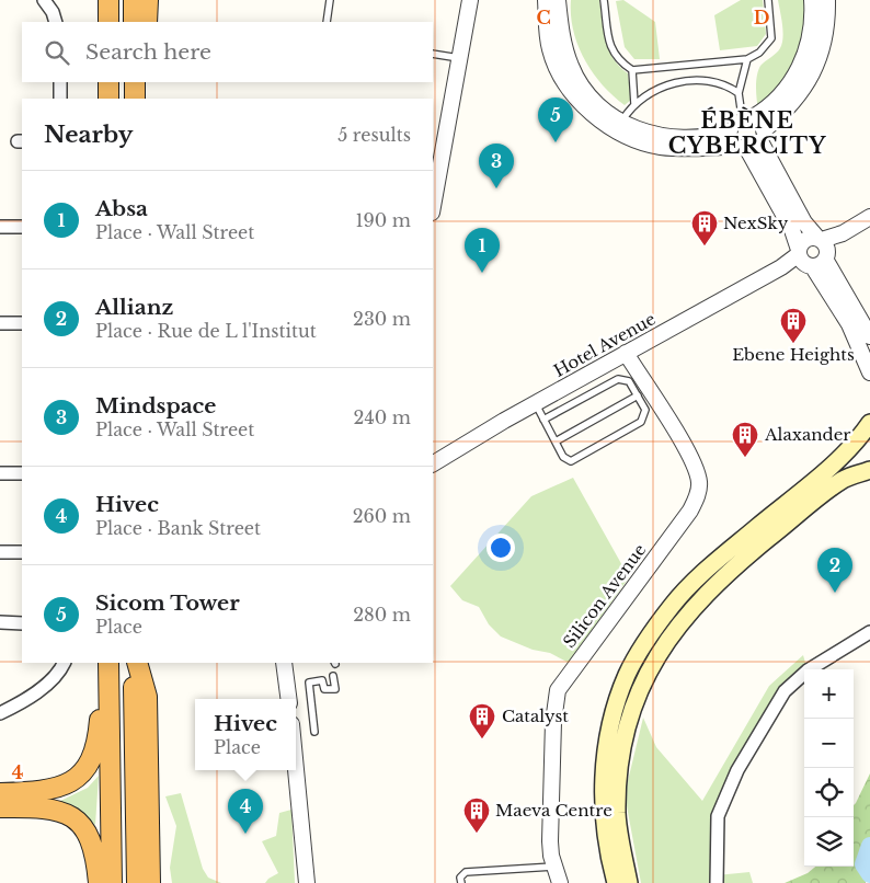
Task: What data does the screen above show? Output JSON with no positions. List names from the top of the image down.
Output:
{
  "streets": {
    "street": ["Hotel Avenue", "Silicon Avenue"]
  },
  "crossings": [
    ["Hotel Avenue", "Silicon Avenue"]
  ],
  "districts": ["ÉBÈNE CYBERCITY"],
  "places": {
    "building": [
      "NexSky",
      "Ebene Heights",
      "Alaxander",
      "Catalyst",
      "Maeva Centre"
    ]
  },
  "page": {
    "search": "Search here",
    "pins": [
      "5",
      "3",
      "1",
      "2",
      "4"
    ],
    "heading": ["Nearby", "5 results"],
    "list": [
      {
        "mark": "1",
        "name": "Absa",
        "note": "Place · Wall Street",
        "value": "190 m"
      },
      {
        "mark": "2",
        "name": "Allianz",
        "note": "Place · Rue de L l'Institut",
        "value": "230 m"
      },
      {
        "mark": "3",
        "name": "Mindspace",
        "note": "Place · Wall Street",
        "value": "240 m"
      },
      {
        "mark": "4",
        "name": "Hivec",
        "note": "Place · Bank Street",
        "value": "260 m"
      },
      {
        "mark": "5",
        "name": "Sicom Tower",
        "note": "Place",
        "value": "280 m"
      }
    ],
    "map_buttons": ["+", "−"],
    "popup": ["Hivec", "Place"]
  },
  "grid": {
    "columns": ["C", "D"],
    "rows": ["4"]
  }
}
